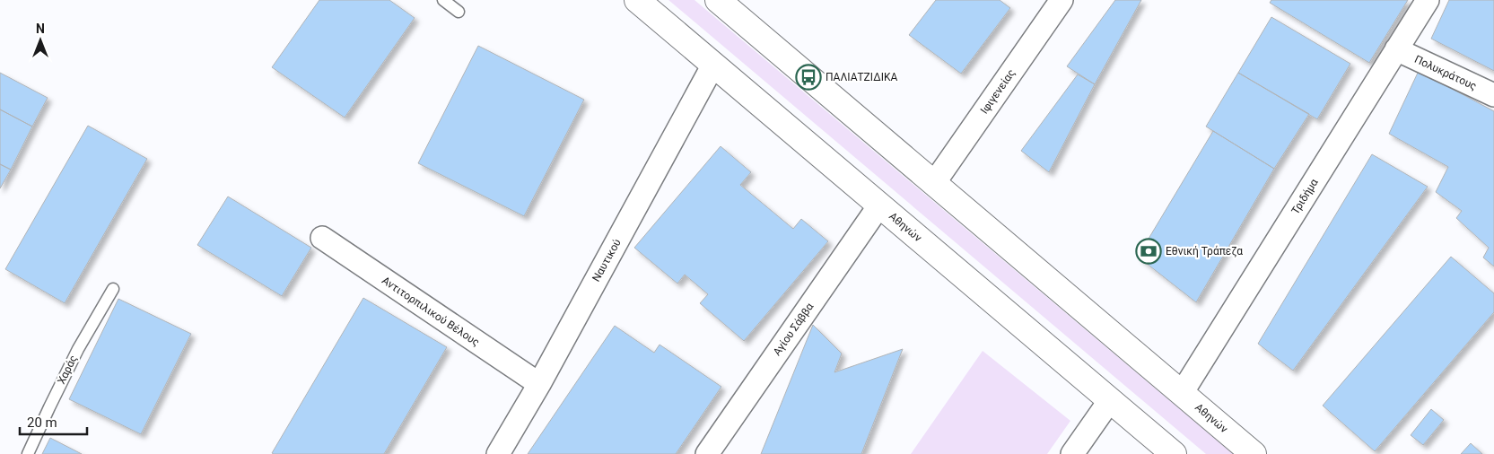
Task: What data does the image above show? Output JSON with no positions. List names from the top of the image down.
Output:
{
  "streets": {
    "highway": ["Αθηνών"],
    "street": [
      "Πολυκράτους",
      "Ιφιγενείας",
      "Τριδήμα",
      "Ναυτικού",
      "Αντιτορπιλικού Βέλους",
      "Αγίου Σάββα"
    ],
    "lane": ["Χαράς"]
  },
  "crossings": [
    ["Πολυκράτους", "Τριδήμα"],
    ["Ιφιγενείας", "Αθηνών"],
    ["Τριδήμα", "Αθηνών"],
    ["Αθηνών", "Ναυτικού"],
    ["Αθηνών", "Αγίου Σάββα"],
    ["Ναυτικού", "Αντιτορπιλικού Βέλους"]
  ],
  "places": {
    "bus stop": ["ΠΑΛΙΑΤΖΙΔΙΚΑ"],
    "bank": ["Εθνική Τράπεζα"]
  },
  "scale_bar": "20 m",
  "north": "top"
}
